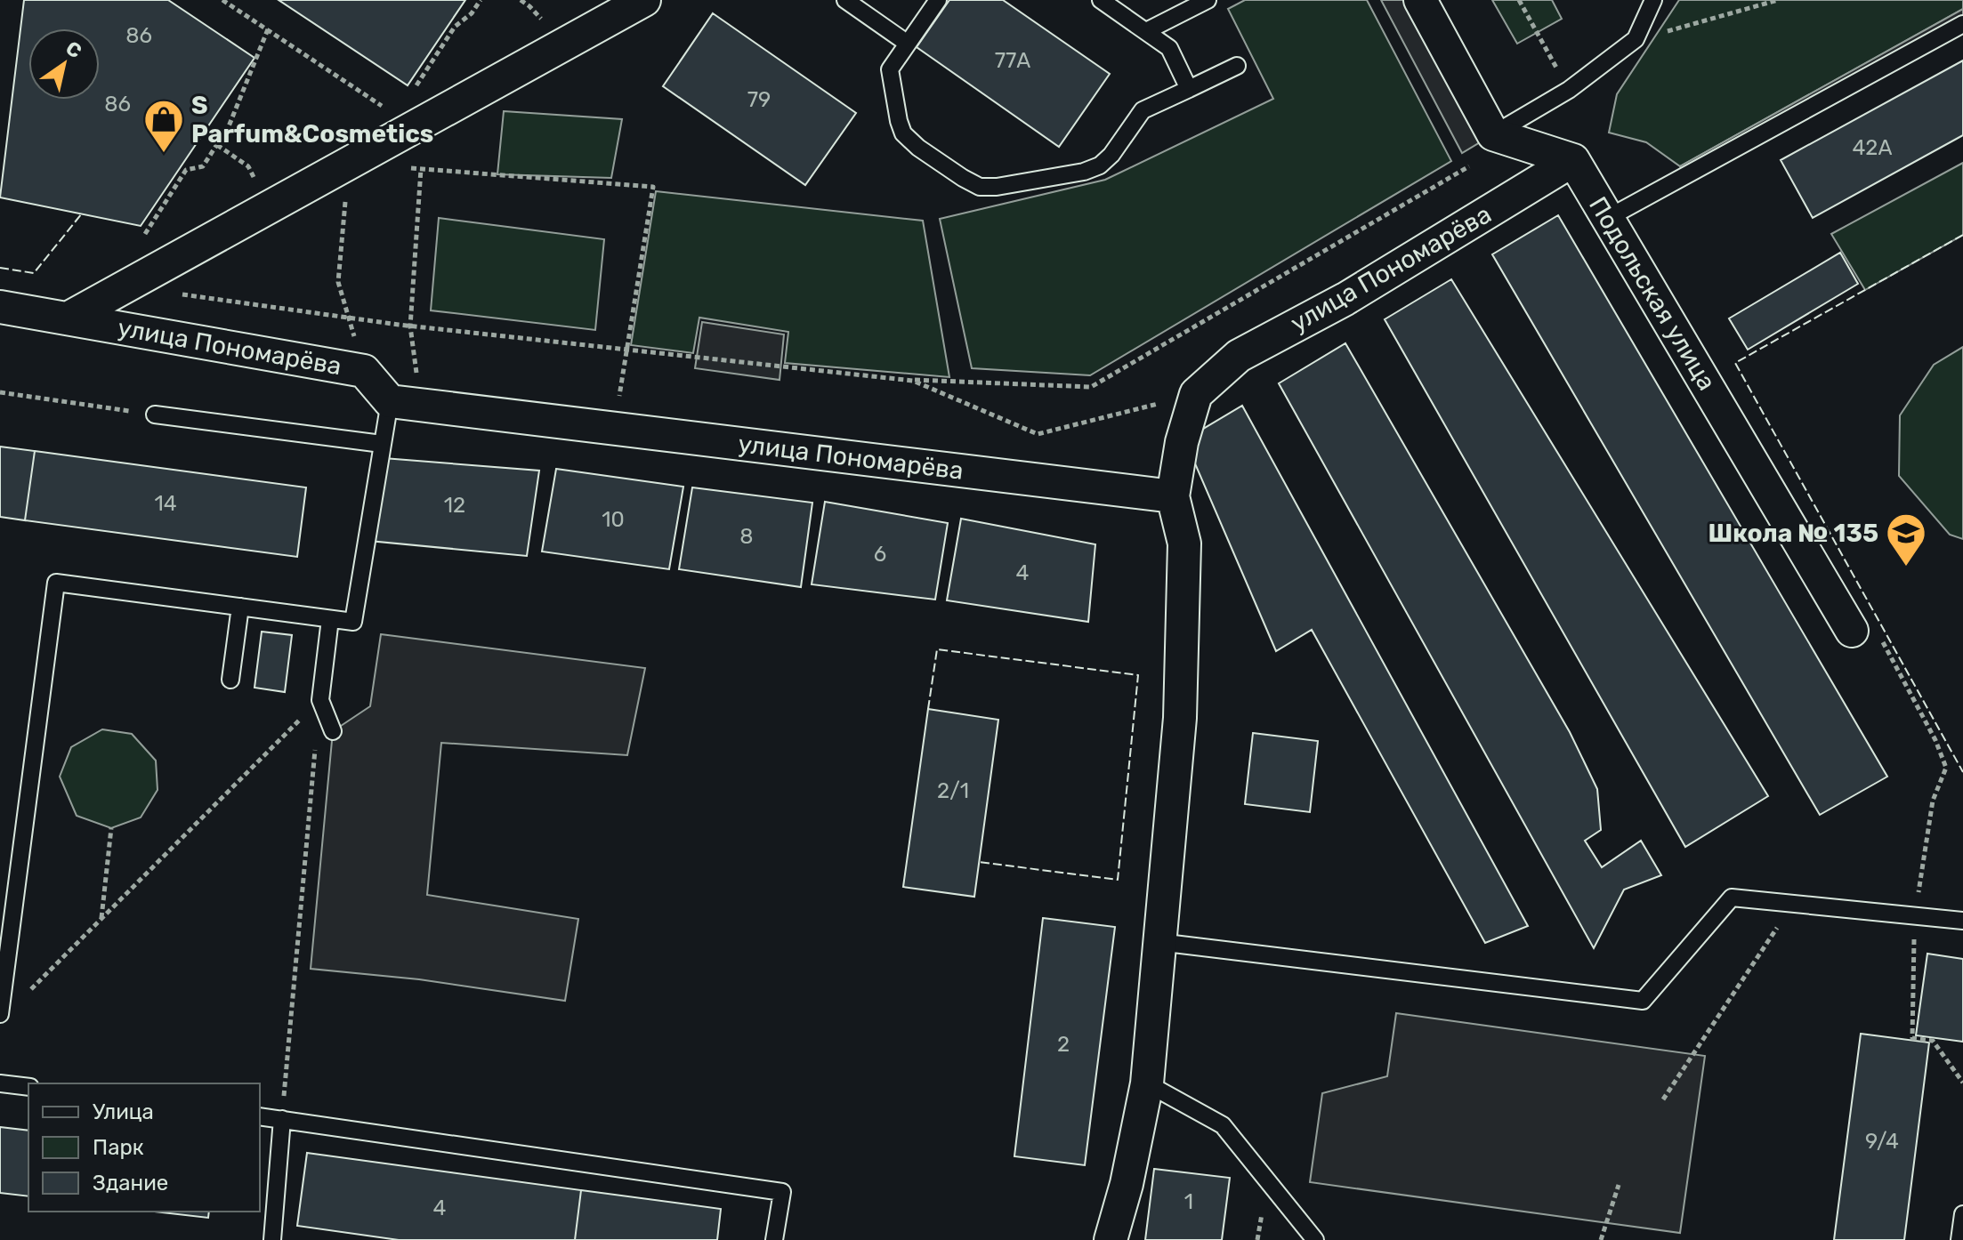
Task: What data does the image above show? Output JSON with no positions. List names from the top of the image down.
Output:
{
  "streets": {
    "street": ["улица Пономарёва", "Подольская улица"]
  },
  "crossings": [
    ["улица Пономарёва", "Подольская улица"]
  ],
  "places": {
    "shop": ["S Parfum&Cosmetics"],
    "school or university": ["Школа № 135"]
  },
  "house_numbers": [
    "86",
    "77А",
    "79",
    "86",
    "42А",
    "14",
    "12",
    "10",
    "8",
    "6",
    "4",
    "2/1",
    "2",
    "9/4",
    "1",
    "4"
  ],
  "legend": ["Улица", "Парк", "Здание"],
  "north": "top right"
}
